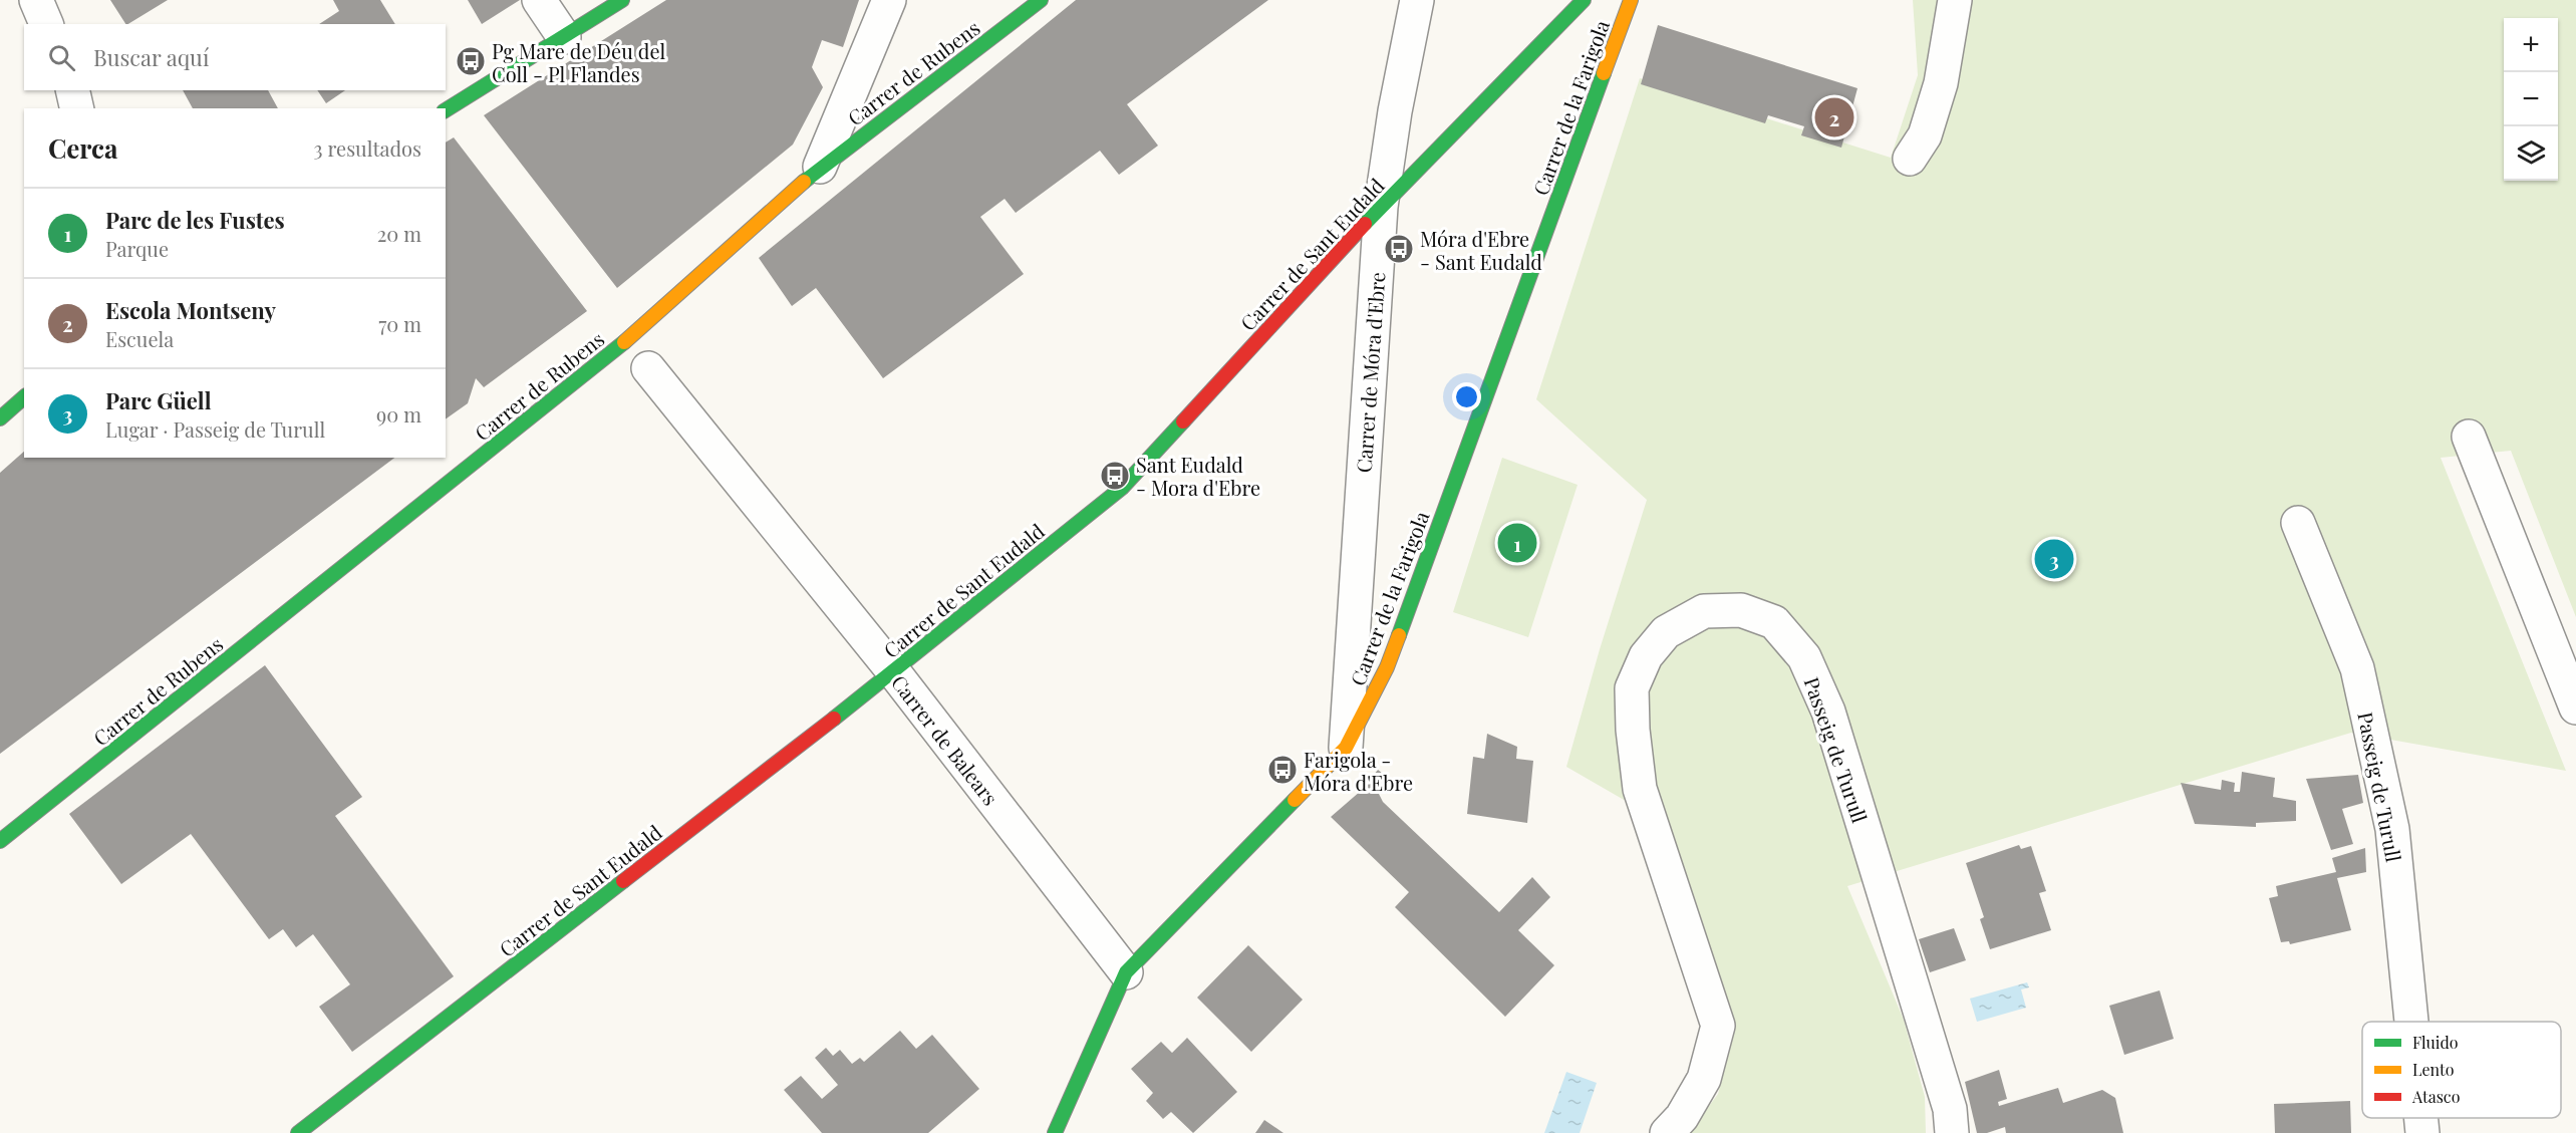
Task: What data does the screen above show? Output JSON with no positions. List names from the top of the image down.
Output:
{
  "streets": {
    "street": [
      "Carrer de Rubens",
      "Carrer de la Farigola",
      "Carrer de Sant Eudald",
      "Carrer de Móra d'Ebre",
      "Carrer de Balears",
      "Passeig de Turull"
    ]
  },
  "crossings": [
    ["Carrer de la Farigola", "Carrer de Móra d'Ebre"],
    ["Carrer de la Farigola", "Carrer de Balears"],
    ["Carrer de Sant Eudald", "Carrer de Móra d'Ebre"],
    ["Carrer de Sant Eudald", "Carrer de Balears"]
  ],
  "places": {
    "bus stop": [
      "Pg Mare de Déu del Coll - Pl Flandes",
      "Móra d'Ebre - Sant Eudald",
      "Sant Eudald - Mora d'Ebre",
      "Farigola - Móra d'Ebre"
    ]
  },
  "legend": ["Fluido", "Lento", "Atasco"],
  "page": {
    "map_buttons": ["+", "−"],
    "search": "Buscar aquí",
    "pins": ["2", "1", "3"],
    "heading": ["Cerca", "3 resultados"],
    "list": [
      {
        "mark": "1",
        "name": "Parc de les Fustes",
        "note": "Parque",
        "value": "20 m"
      },
      {
        "mark": "2",
        "name": "Escola Montseny",
        "note": "Escuela",
        "value": "70 m"
      },
      {
        "mark": "3",
        "name": "Parc Güell",
        "note": "Lugar · Passeig de Turull",
        "value": "90 m"
      }
    ]
  }
}
